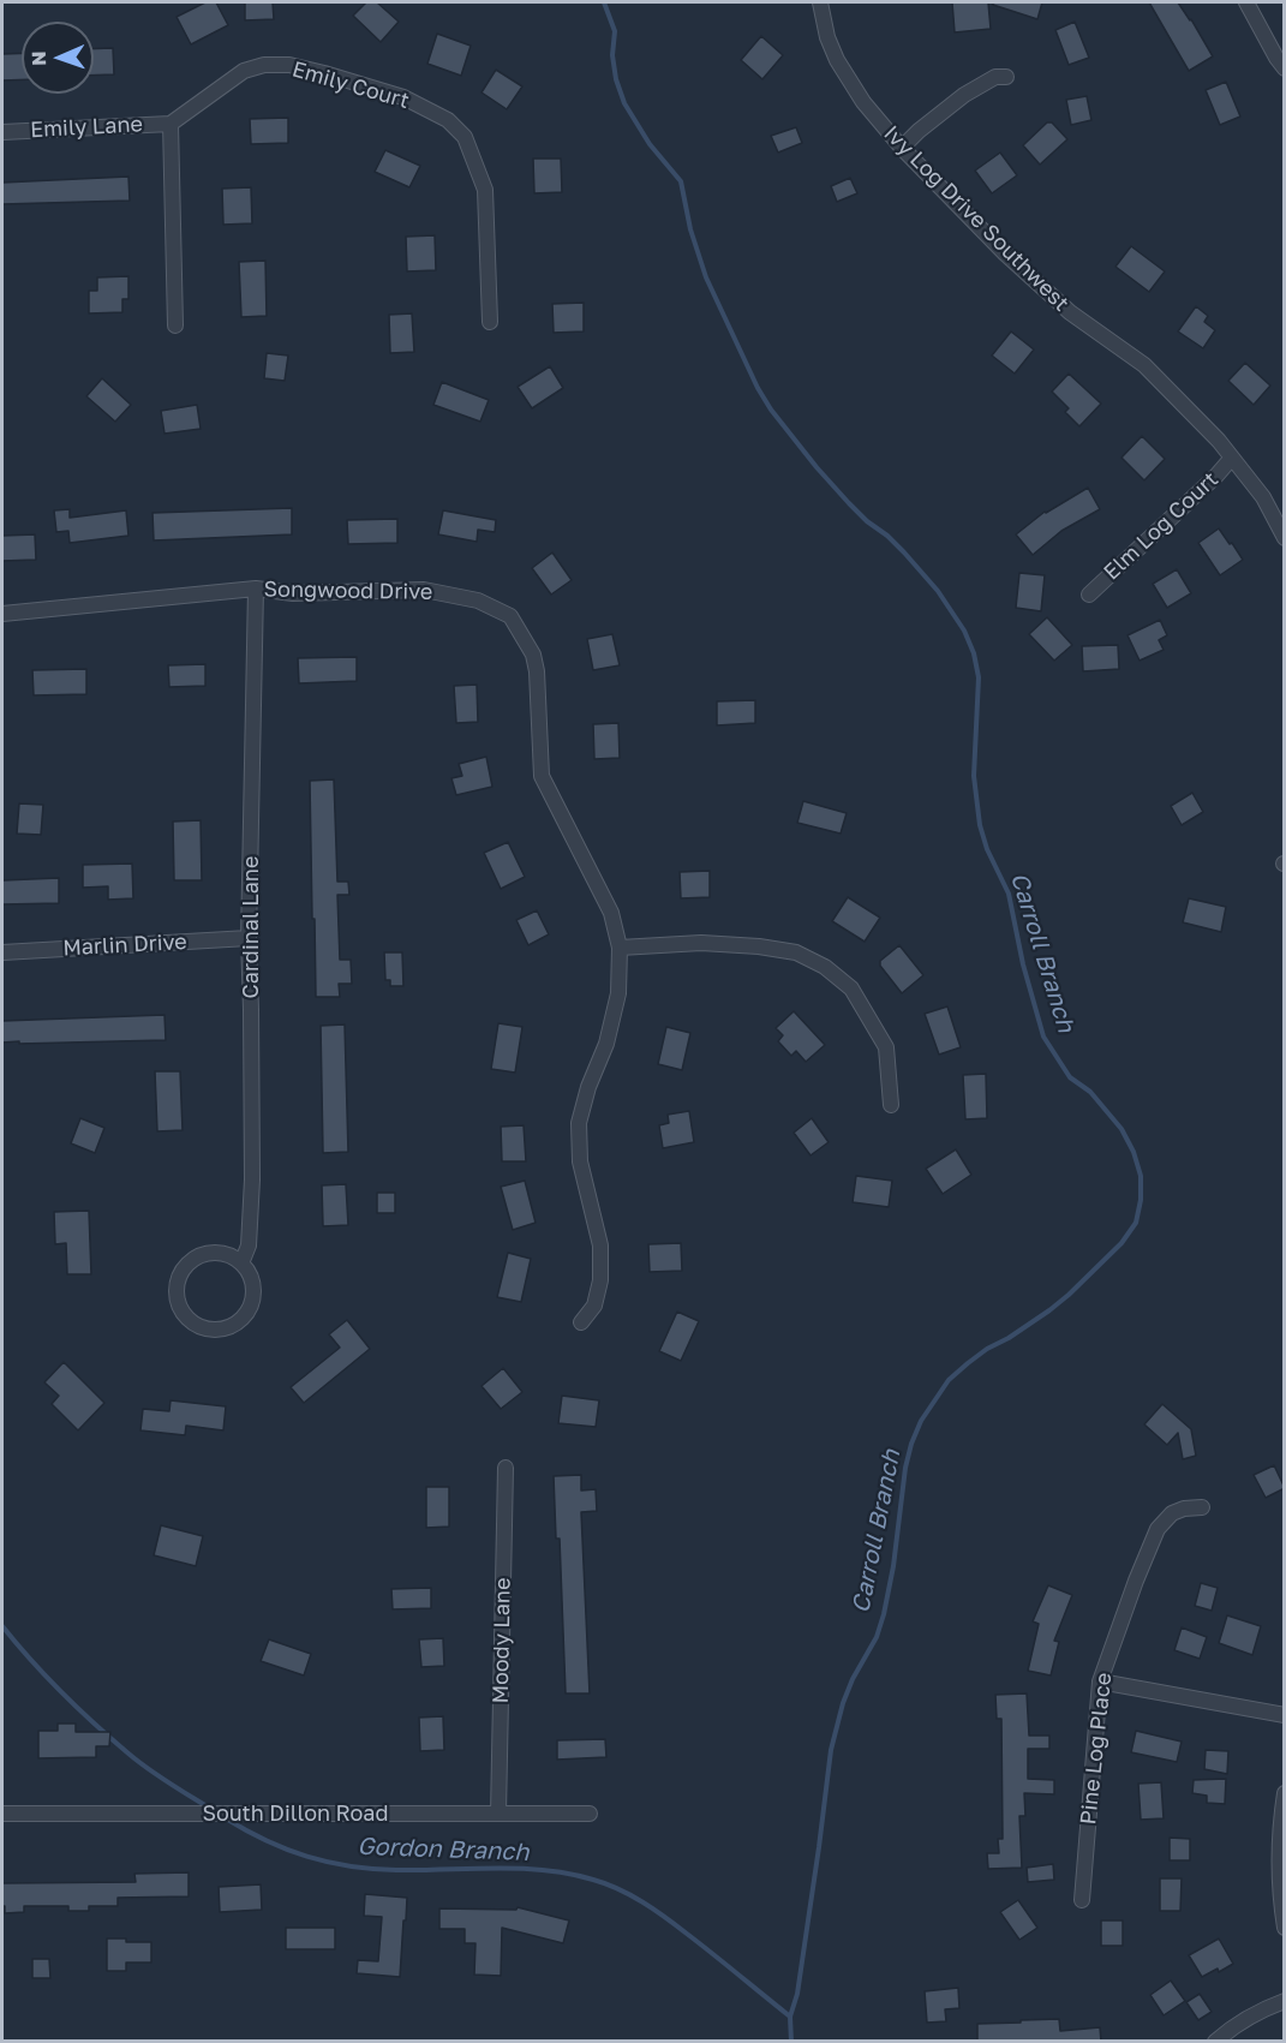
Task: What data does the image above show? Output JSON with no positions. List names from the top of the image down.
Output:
{
  "streets": {
    "street": [
      "Emily Court",
      "Emily Lane",
      "Ivy Log Drive Southwest",
      "Elm Log Court",
      "Songwood Drive",
      "Cardinal Lane",
      "Marlin Drive",
      "Moody Lane",
      "Pine Log Place",
      "South Dillon Road"
    ]
  },
  "crossings": [
    ["Emily Court", "Emily Lane"],
    ["Ivy Log Drive Southwest", "Elm Log Court"],
    ["Songwood Drive", "Cardinal Lane"],
    ["Cardinal Lane", "Marlin Drive"],
    ["Moody Lane", "South Dillon Road"]
  ],
  "water": ["Carroll Branch", "Gordon Branch"],
  "north": "left"
}
